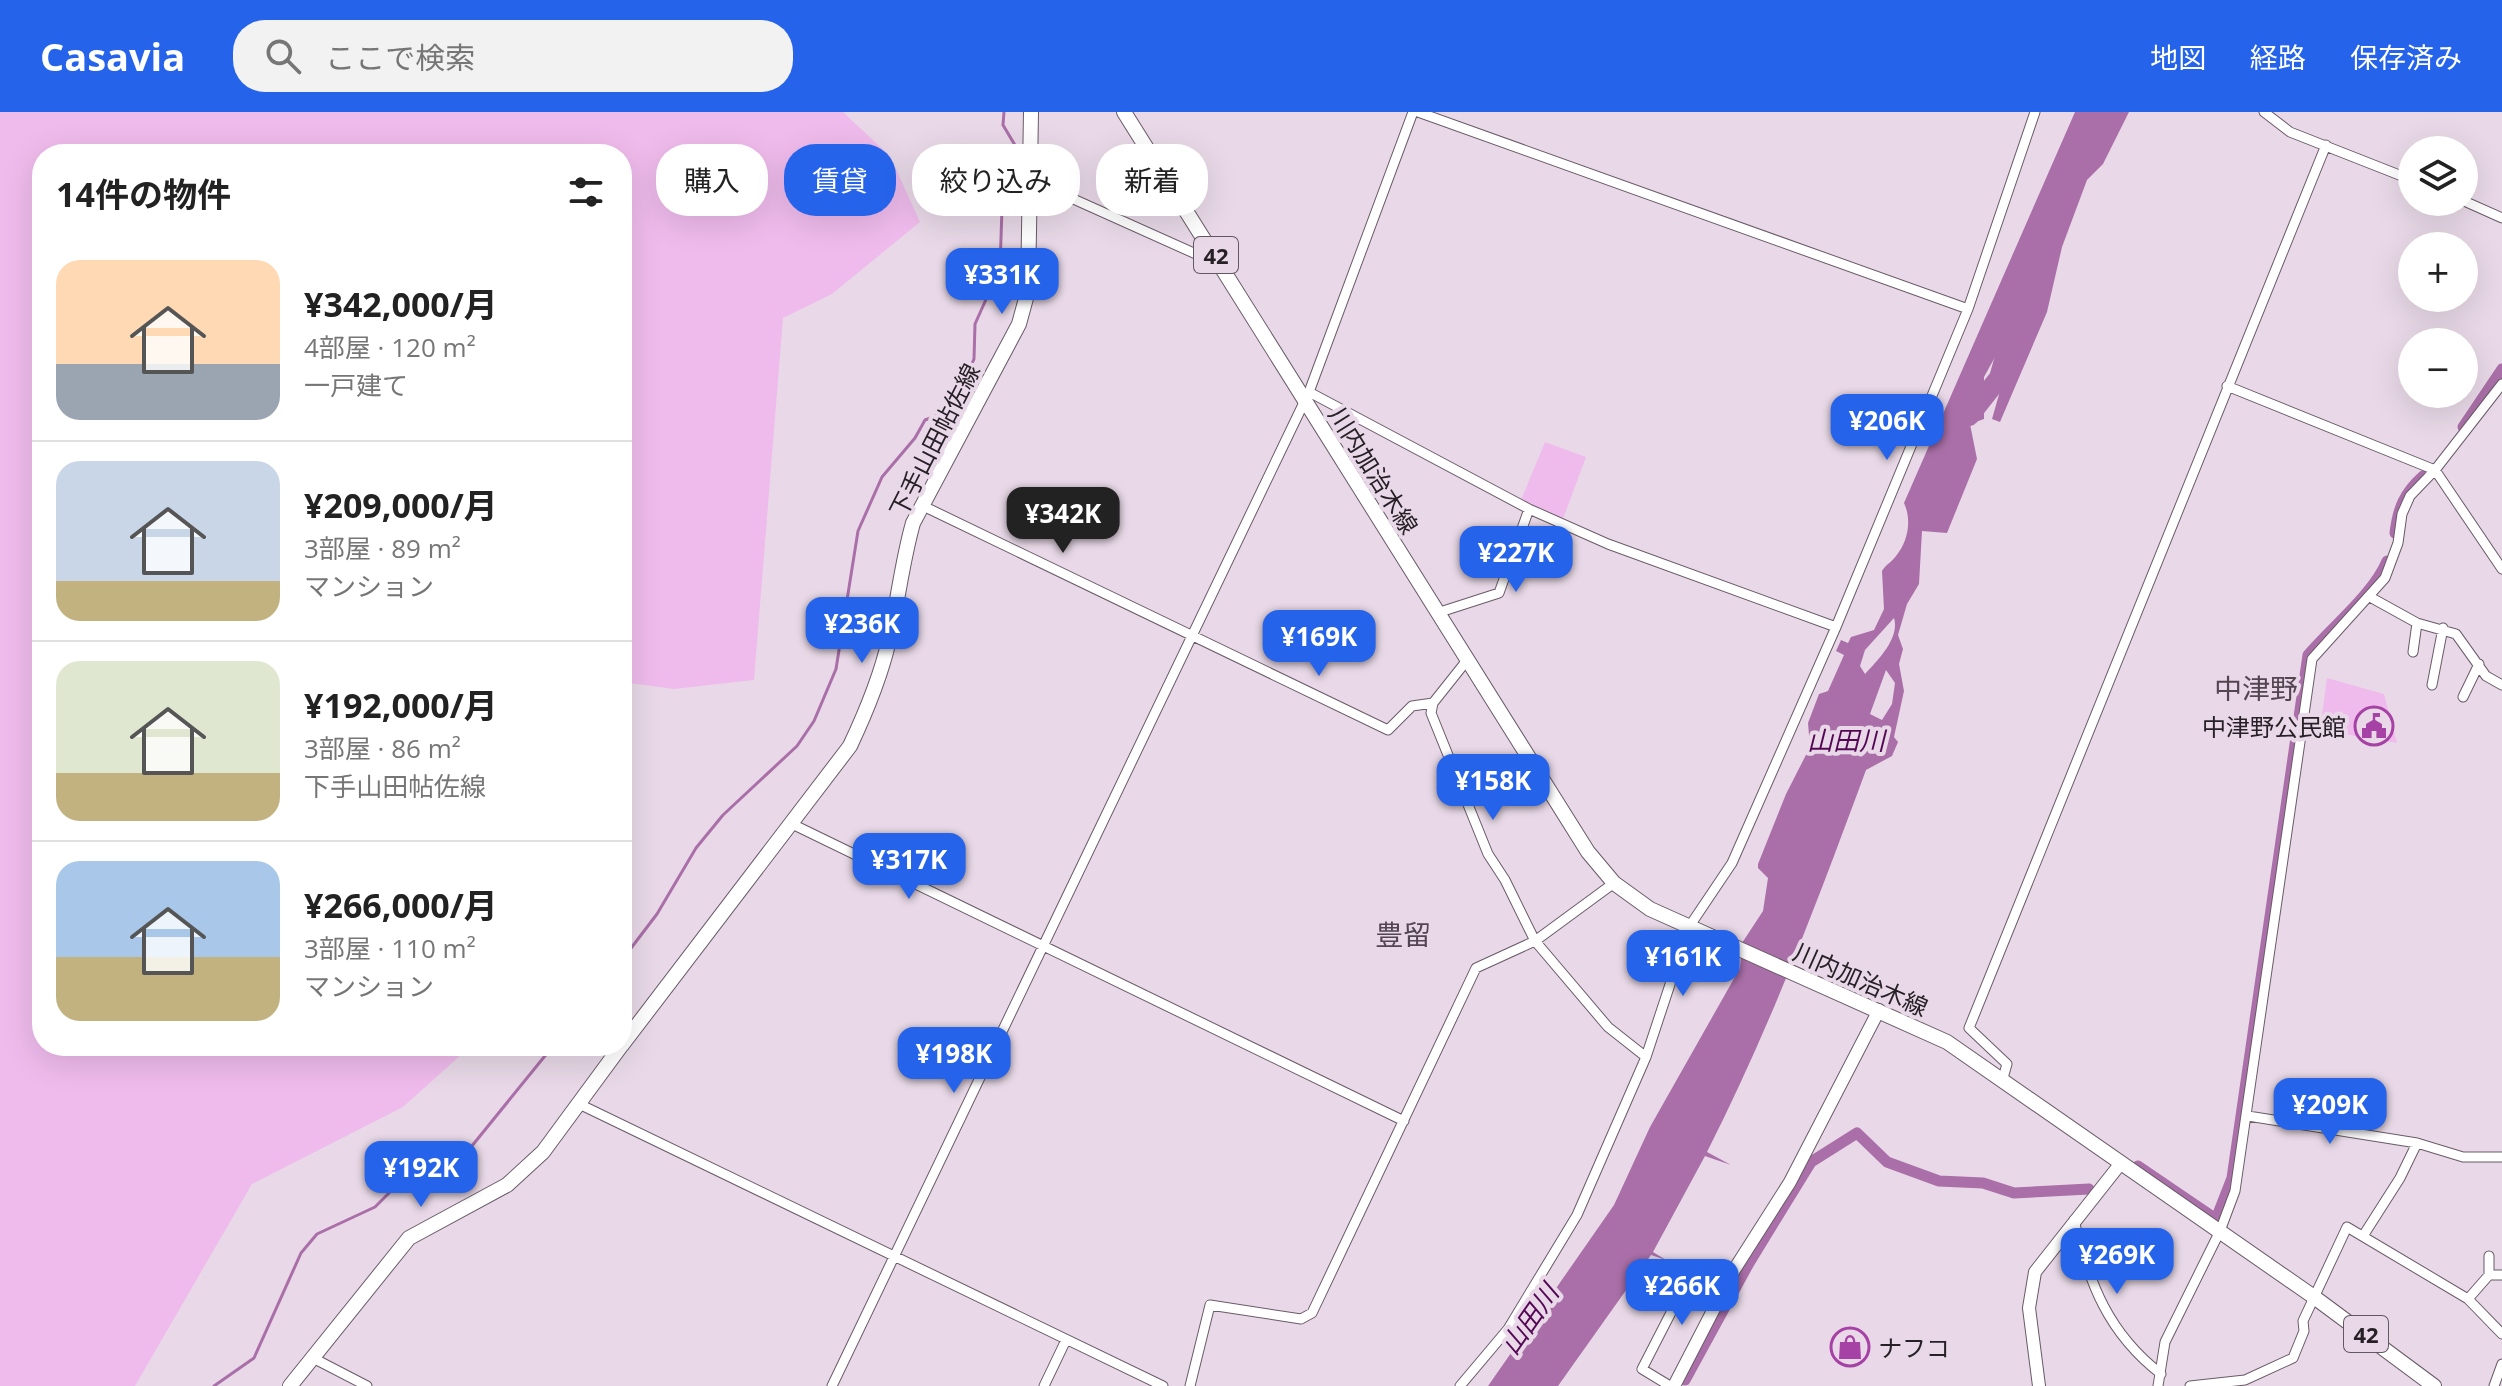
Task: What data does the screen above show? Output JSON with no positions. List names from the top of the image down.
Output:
{
  "streets": {
    "main road": ["42", "下手山田帖佐線", "川内加治木線"]
  },
  "districts": ["中津野", "豊留"],
  "water": ["山田川"],
  "places": {
    "public building": ["中津野公民館"],
    "shop": ["ナフコ"]
  },
  "page": {
    "header": "Casavia",
    "search": "ここで検索",
    "nav": ["地図", "経路", "保存済み"],
    "map_buttons": ["+", "−"],
    "chip": [
      "購入",
      "賃貸",
      "絞り込み",
      "新着"
    ],
    "heading": "14件の物件",
    "list": [
      {
        "name": "¥342,000/月",
        "note": "4部屋 · 120 m² · 一戸建て"
      },
      {
        "name": "¥209,000/月",
        "note": "3部屋 · 89 m² · マンション"
      },
      {
        "name": "¥192,000/月",
        "note": "3部屋 · 86 m² · 下手山田帖佐線"
      },
      {
        "name": "¥266,000/月",
        "note": "3部屋 · 110 m² · マンション"
      }
    ],
    "price": [
      "¥331K",
      "¥206K",
      "¥342K",
      "¥227K",
      "¥236K",
      "¥169K",
      "¥158K",
      "¥317K",
      "¥161K",
      "¥198K",
      "¥209K",
      "¥192K",
      "¥269K",
      "¥266K"
    ]
  }
}
